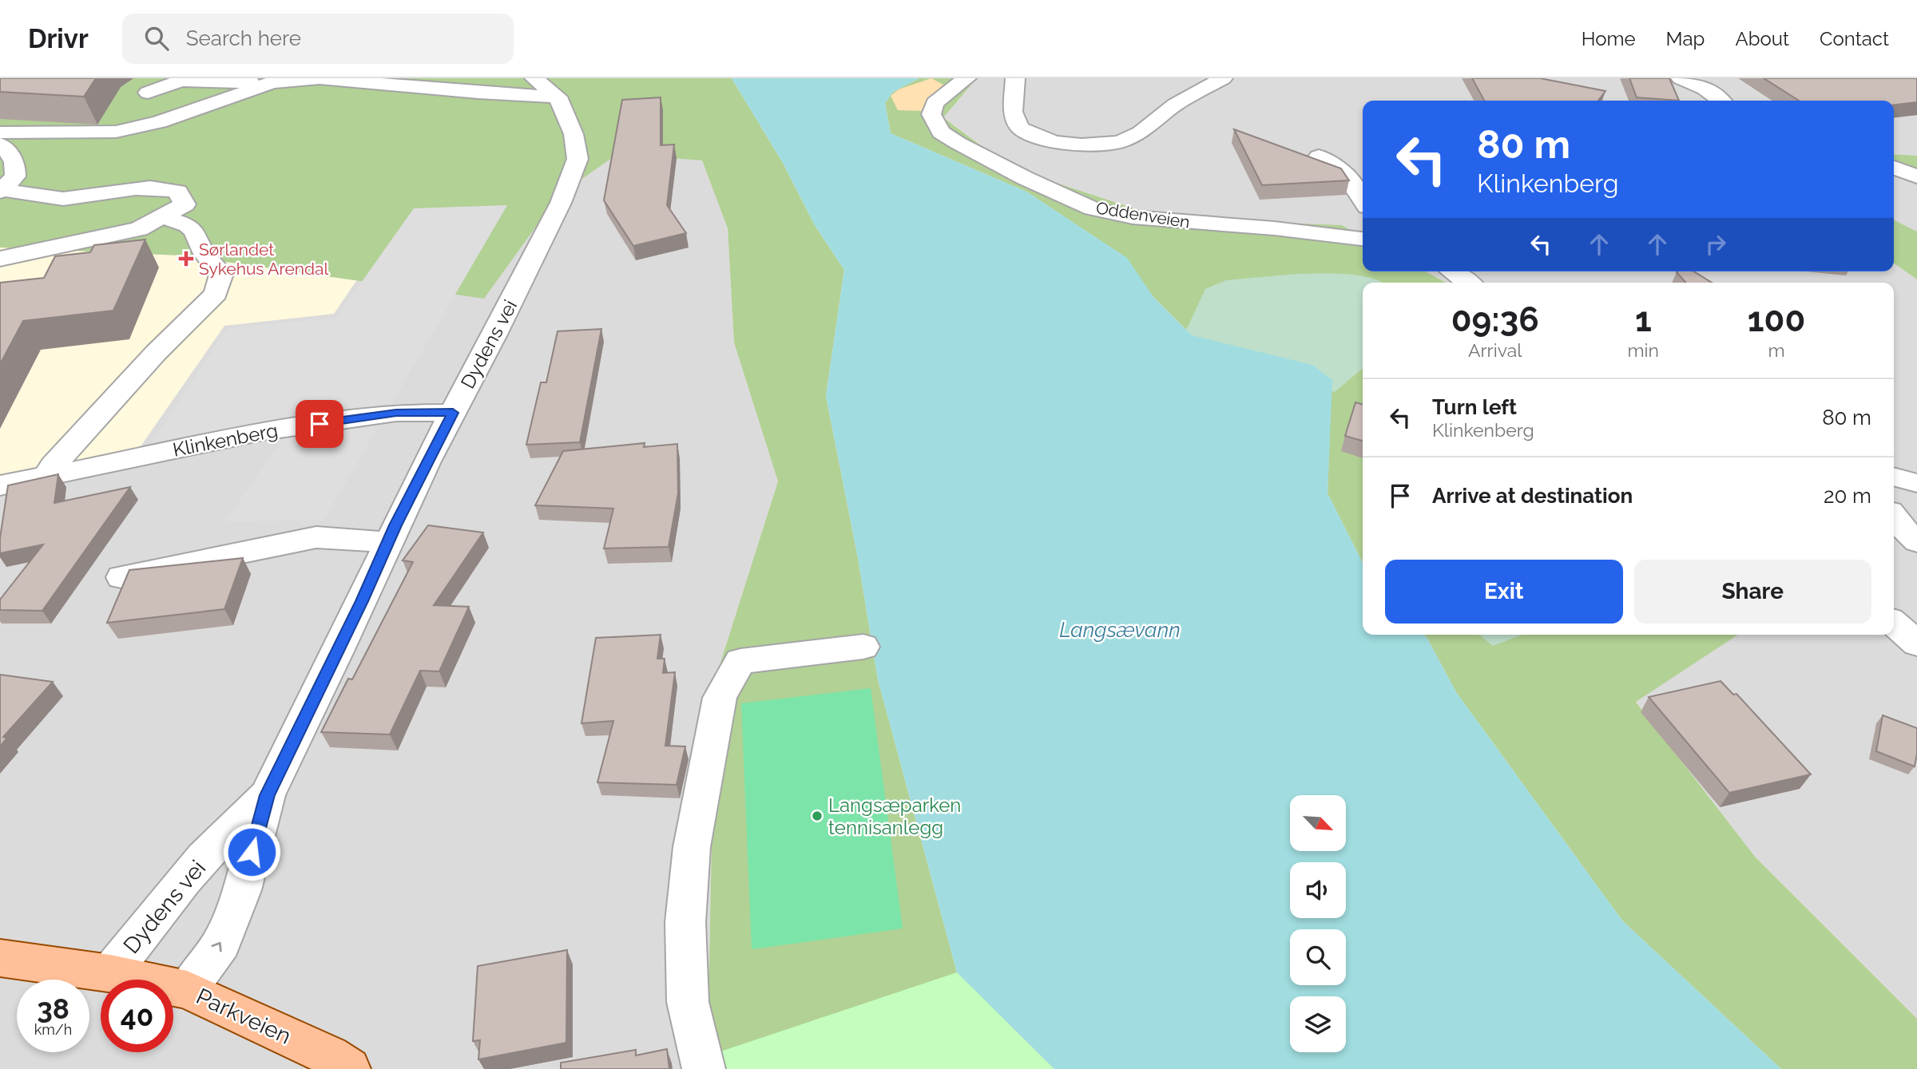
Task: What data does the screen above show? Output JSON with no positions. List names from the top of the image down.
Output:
{
  "streets": {
    "main road": ["Parkveien"],
    "street": ["Oddenveien", "Dydens vei", "Klinkenberg"]
  },
  "crossings": [
    ["Dydens vei", "Klinkenberg"],
    ["Dydens vei", "Parkveien"]
  ],
  "water": ["Langsævann"],
  "places": {
    "health": ["Sørlandet Sykehus Arendal"],
    "other": ["Langsæparken tennisanlegg"]
  },
  "north": "bottom right",
  "page": {
    "header": "Drivr",
    "search": "Search here",
    "nav": [
      "Home",
      "Map",
      "About",
      "Contact"
    ],
    "turn": ["80 m", "Klinkenberg"],
    "eta": [
      "09:36",
      "Arrival",
      "1",
      "min",
      "100",
      "m"
    ],
    "list": [
      {
        "name": "Turn left",
        "note": "Klinkenberg",
        "value": "80 m"
      },
      {
        "name": "Arrive at destination",
        "value": "20 m"
      }
    ],
    "buttons": ["Exit", "Share"],
    "speed": "38 km/h",
    "limit": "40"
  }
}
